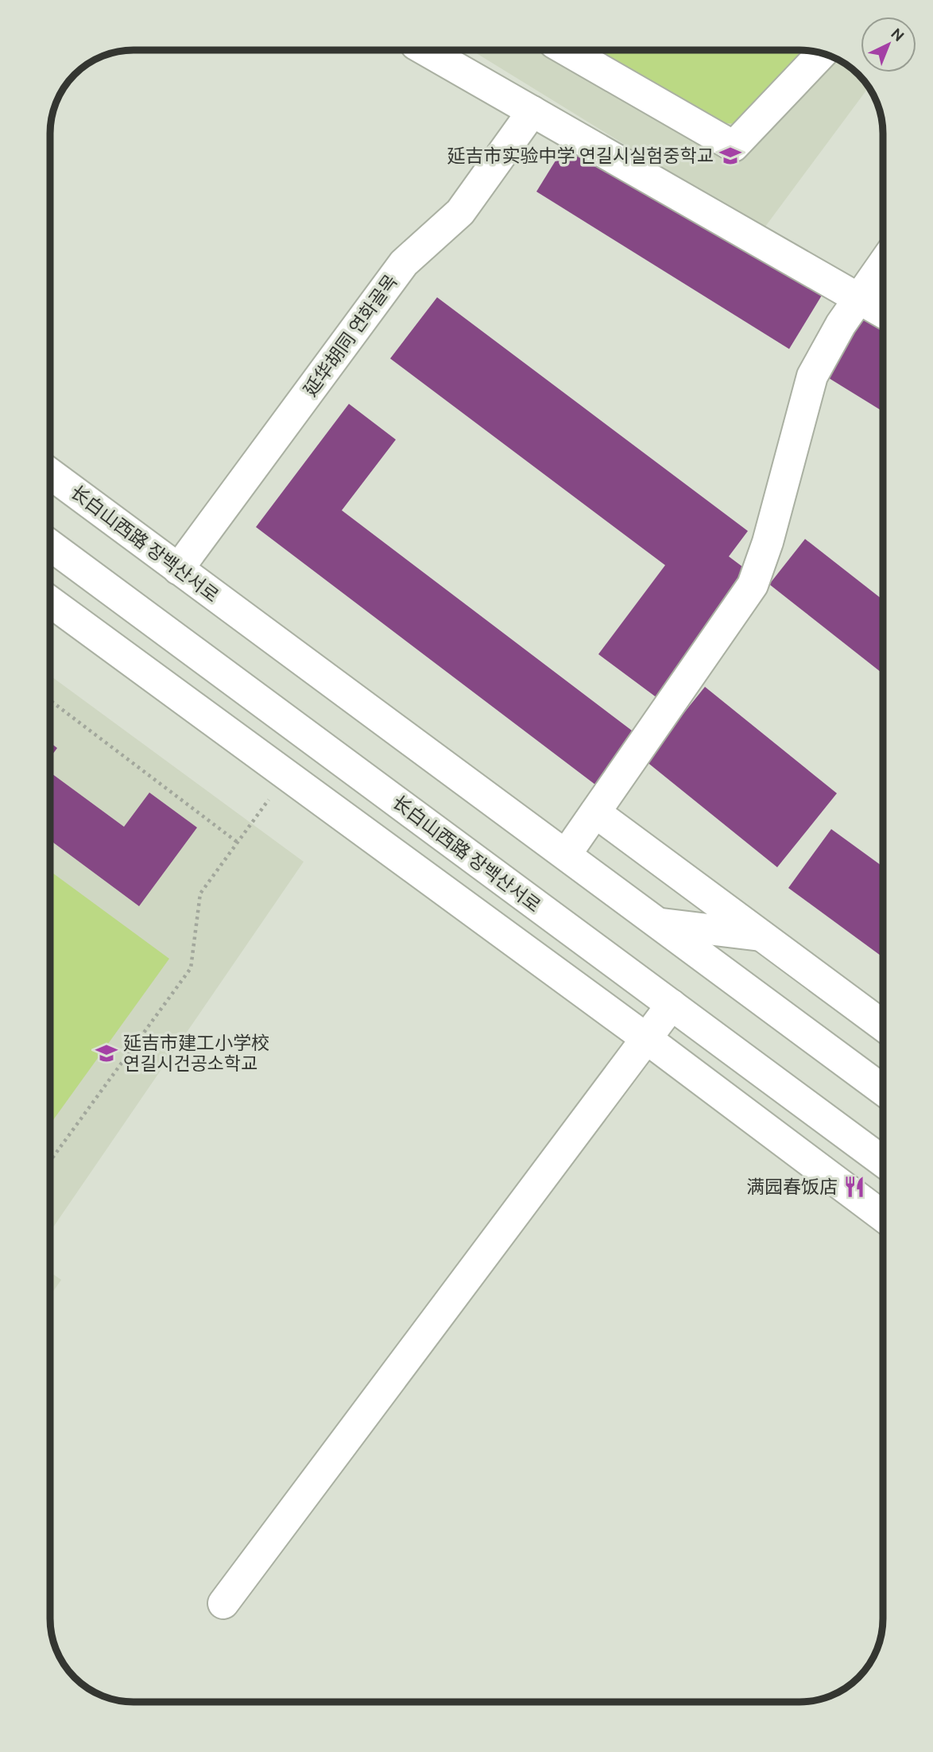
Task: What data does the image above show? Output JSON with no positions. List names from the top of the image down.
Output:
{
  "streets": {
    "street": ["延华胡同 연화골목", "长白山西路 장백산서로"]
  },
  "crossings": [
    ["延华胡同 연화골목", "长白山西路 장백산서로"]
  ],
  "places": {
    "school or university": ["延吉市实验中学 연길시실험중학교", "延吉市建工小学校 연길시건공소학교"],
    "restaurant": ["满园春饭店"]
  },
  "north": "top right"
}
